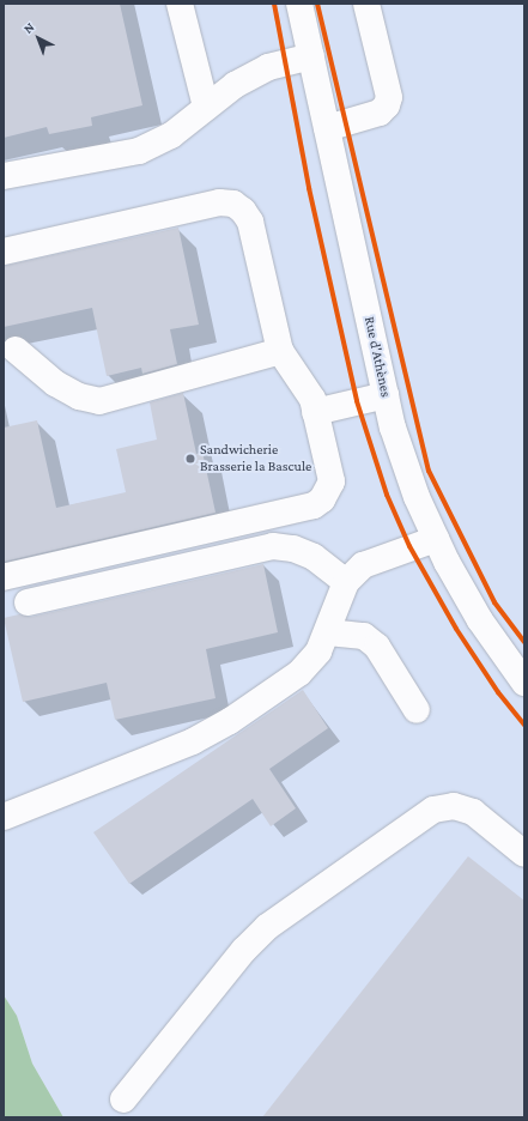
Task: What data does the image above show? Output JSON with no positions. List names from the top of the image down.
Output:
{
  "streets": {
    "street": ["Rue d'Athènes"]
  },
  "places": ["Sandwicherie Brasserie la Bascule"],
  "north": "top left"
}
